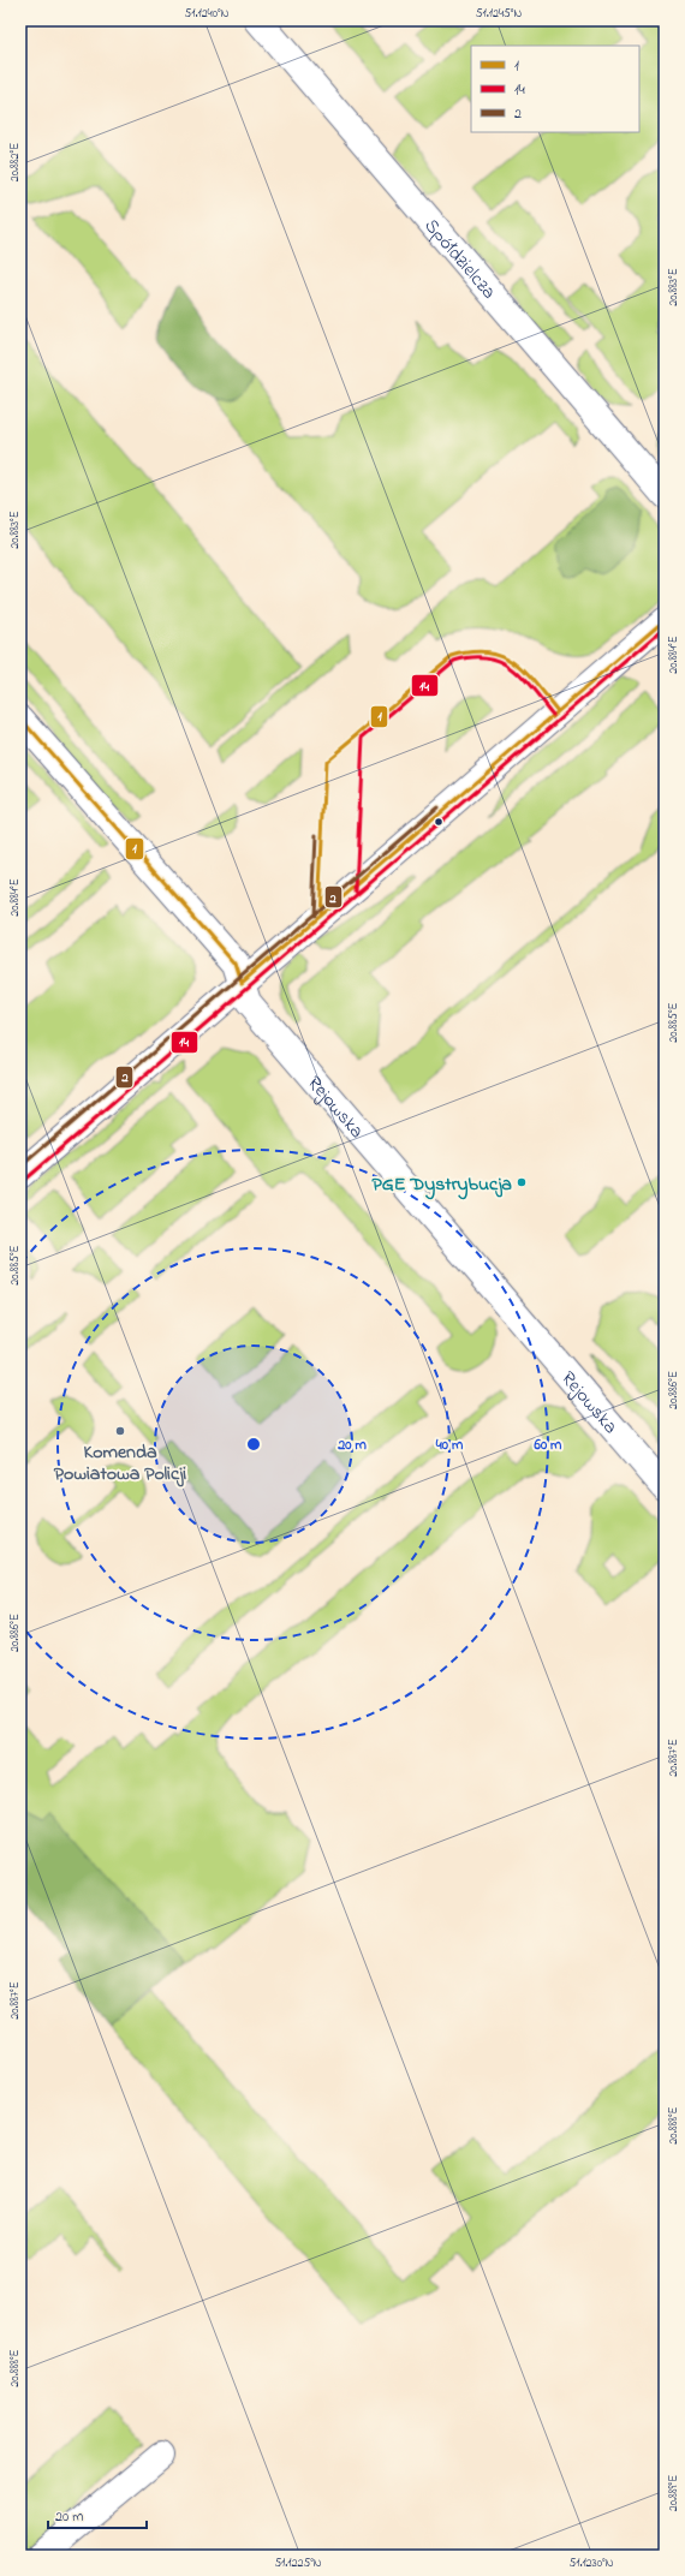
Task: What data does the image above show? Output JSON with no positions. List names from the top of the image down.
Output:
{
  "streets": {
    "street": ["Spółdzielcza", "Rejowska"]
  },
  "places": ["PGE Dystrybucja", "Komenda Powiatowa Policji"],
  "lines": ["transit line 1", "transit line 14", "transit line 2"],
  "legend": ["1", "14", "2"],
  "scale_bar": "20 m",
  "coordinates": [
    "51.1240°N",
    "51.1245°N",
    "20.882°E",
    "20.883°E",
    "20.884°E",
    "20.885°E",
    "20.886°E",
    "20.887°E",
    "20.888°E",
    "20.889°E",
    "51.1225°N",
    "51.1230°N"
  ],
  "rings": ["20 m", "40 m", "60 m"]
}
